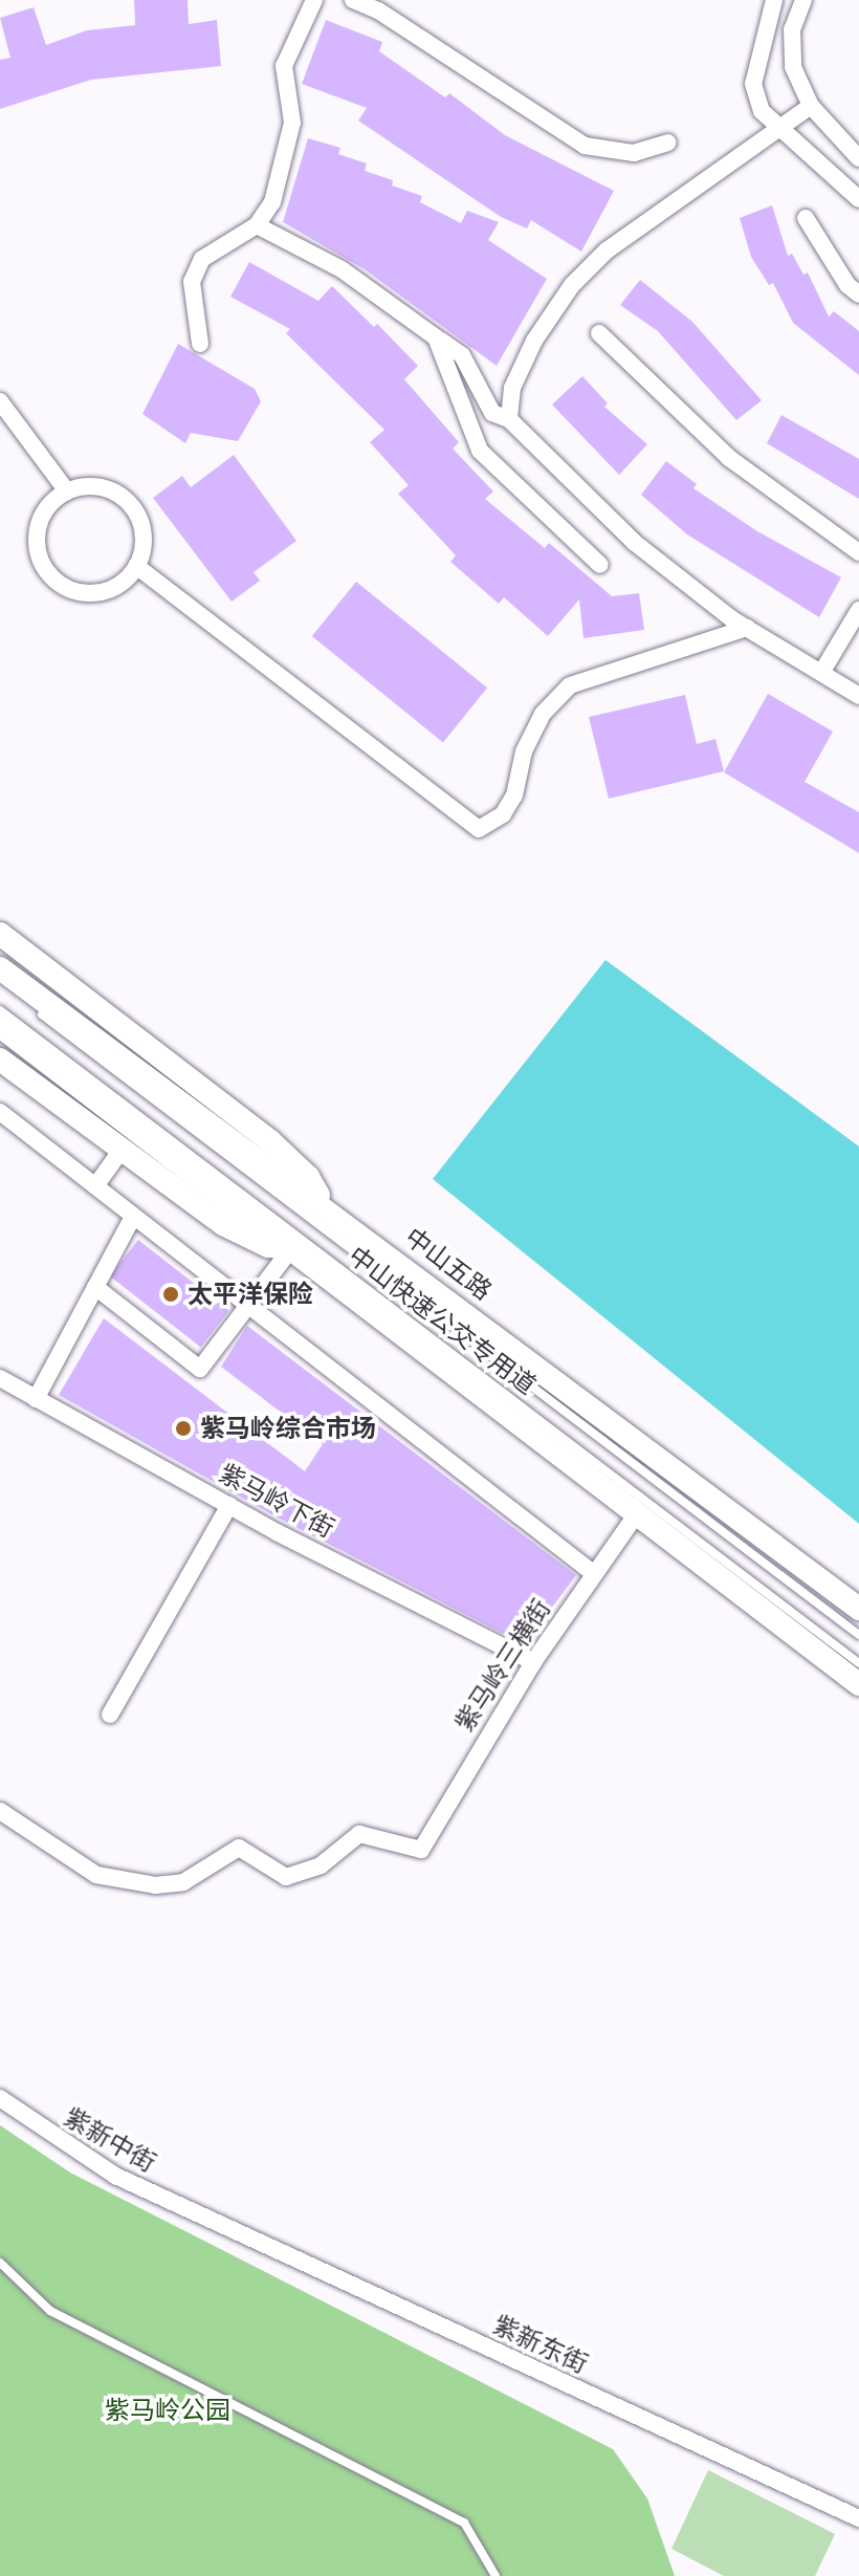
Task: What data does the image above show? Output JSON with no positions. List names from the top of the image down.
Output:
{
  "streets": {
    "main road": ["中山五路"],
    "street": [
      "紫马岭下街",
      "紫马岭三横街",
      "紫新中街",
      "紫新东街"
    ],
    "lane": ["中山快速公交专用道"]
  },
  "crossings": [
    ["紫马岭下街", "紫马岭三横街"],
    ["紫新中街", "紫新东街"]
  ],
  "parks": ["紫马岭公园"],
  "places": ["太平洋保险", "紫马岭综合市场"]
}
